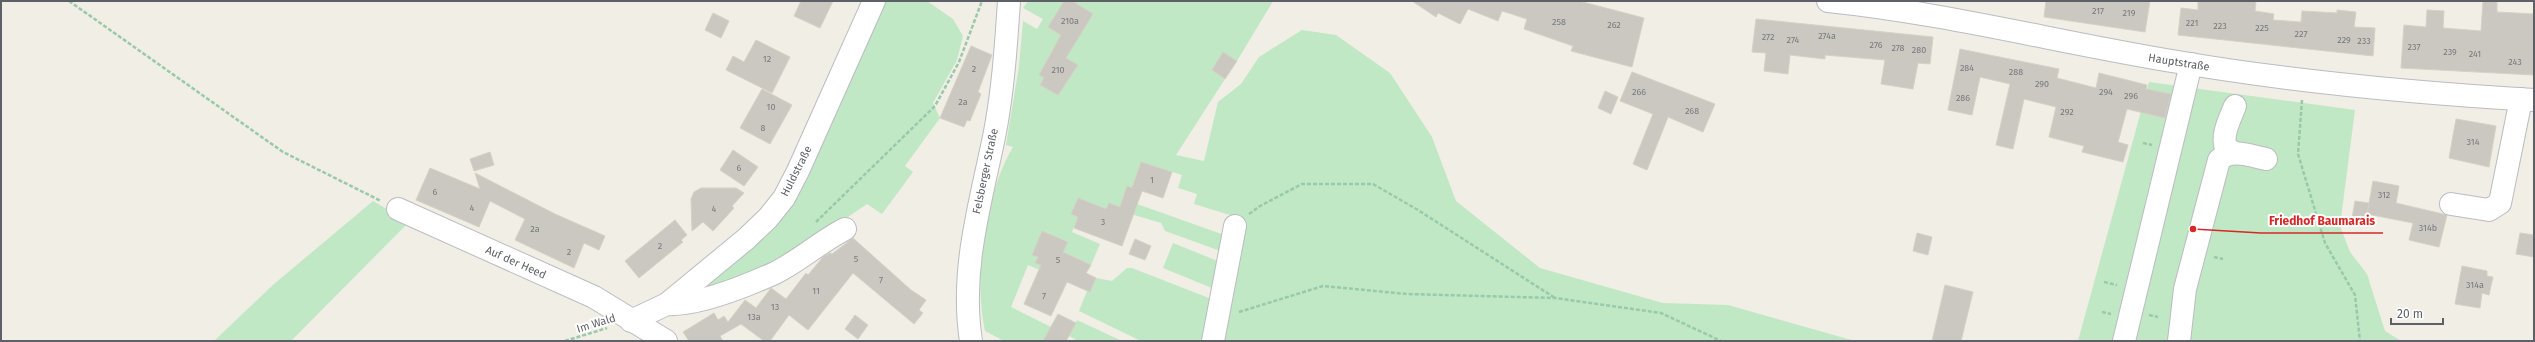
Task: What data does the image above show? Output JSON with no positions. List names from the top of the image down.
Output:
{
  "streets": {
    "street": [
      "Hauptstraße",
      "Huldstraße",
      "Felsberger Straße",
      "Auf der Heed"
    ],
    "path": ["Im Wald"]
  },
  "crossings": [
    ["Huldstraße", "Auf der Heed"],
    ["Huldstraße", "Im Wald"],
    ["Auf der Heed", "Im Wald"]
  ],
  "places": ["Friedhof Baumarais"],
  "house_numbers": [
    "217",
    "219",
    "210a",
    "258",
    "221",
    "262",
    "223",
    "225",
    "227",
    "274a",
    "272",
    "274",
    "229",
    "233",
    "276",
    "237",
    "278",
    "280",
    "239",
    "241",
    "12",
    "243",
    "284",
    "2",
    "210",
    "288",
    "290",
    "266",
    "294",
    "296",
    "286",
    "2a",
    "10",
    "268",
    "292",
    "8",
    "314",
    "6",
    "1",
    "6",
    "312",
    "4",
    "4",
    "3",
    "314b",
    "2a",
    "2",
    "2",
    "5",
    "5",
    "7",
    "314a",
    "11",
    "7",
    "13",
    "13a"
  ],
  "scale_bar": "20 m"
}
